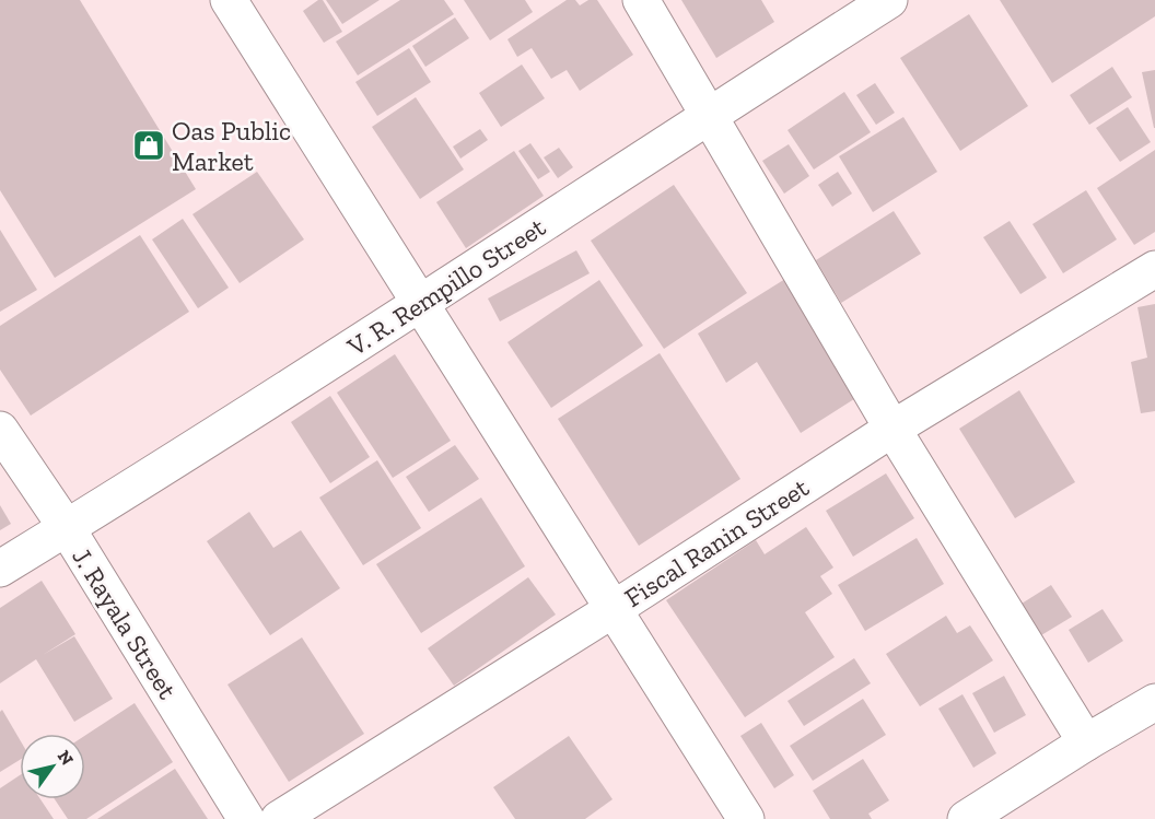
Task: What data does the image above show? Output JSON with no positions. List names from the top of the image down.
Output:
{
  "streets": {
    "street": ["V. R. Rempillo Street", "Fiscal Ranin Street", "J. Rayala Street"]
  },
  "crossings": [
    ["V. R. Rempillo Street", "J. Rayala Street"]
  ],
  "places": {
    "shop": ["Oas Public Market"]
  },
  "north": "top right"
}
